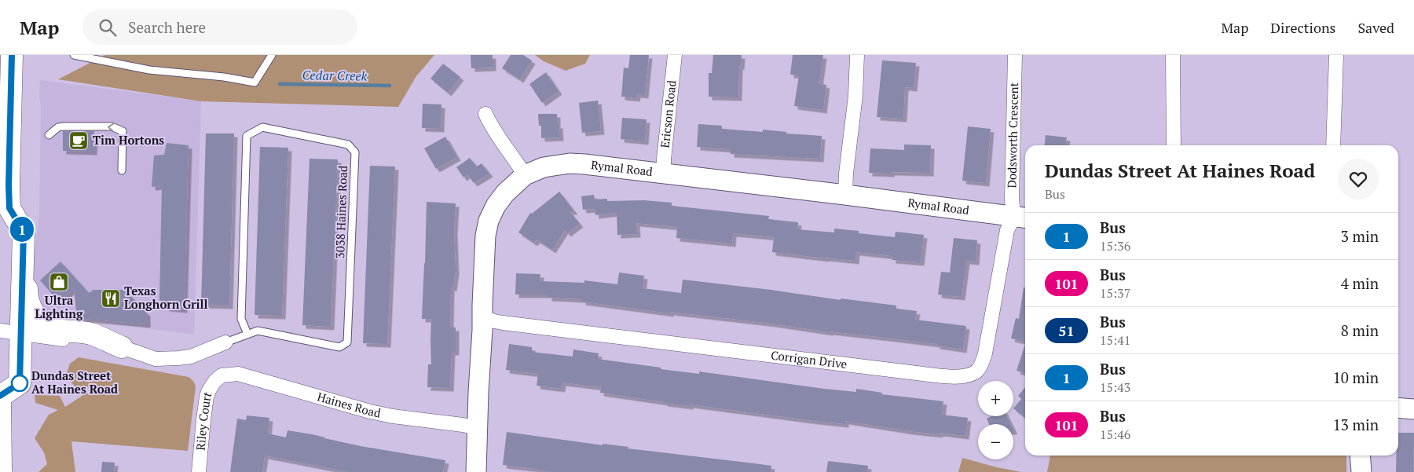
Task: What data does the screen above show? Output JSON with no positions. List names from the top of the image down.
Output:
{
  "streets": {
    "street": [
      "Ericson Road",
      "Dodsworth Crescent",
      "Rymal Road",
      "Corrigan Drive",
      "Haines Road",
      "Riley Court"
    ],
    "lane": ["3038 Haines Road"]
  },
  "crossings": [
    ["Ericson Road", "Rymal Road"],
    ["Dodsworth Crescent", "Rymal Road"],
    ["Dodsworth Crescent", "Corrigan Drive"],
    ["Rymal Road", "Corrigan Drive"],
    ["Rymal Road", "Haines Road"],
    ["Haines Road", "Riley Court"]
  ],
  "water": ["Cedar Creek"],
  "places": {
    "cafe": ["Tim Hortons"],
    "shop": ["Ultra Lighting"],
    "restaurant": ["Texas Longhorn Grill"],
    "other": ["Dundas Street At Haines Road"]
  },
  "lines": ["bus line 1"],
  "page": {
    "header": "Map",
    "search": "Search here",
    "nav": ["Map", "Directions", "Saved"],
    "on_map": "1",
    "heading": ["Dundas Street At Haines Road", "Bus"],
    "list": [
      {
        "mark": "1",
        "name": "Bus",
        "note": "15:36",
        "value": "3 min"
      },
      {
        "mark": "101",
        "name": "Bus",
        "note": "15:37",
        "value": "4 min"
      },
      {
        "mark": "51",
        "name": "Bus",
        "note": "15:41",
        "value": "8 min"
      },
      {
        "mark": "1",
        "name": "Bus",
        "note": "15:43",
        "value": "10 min"
      },
      {
        "mark": "101",
        "name": "Bus",
        "note": "15:46",
        "value": "13 min"
      }
    ],
    "map_buttons": ["+", "−"]
  }
}
